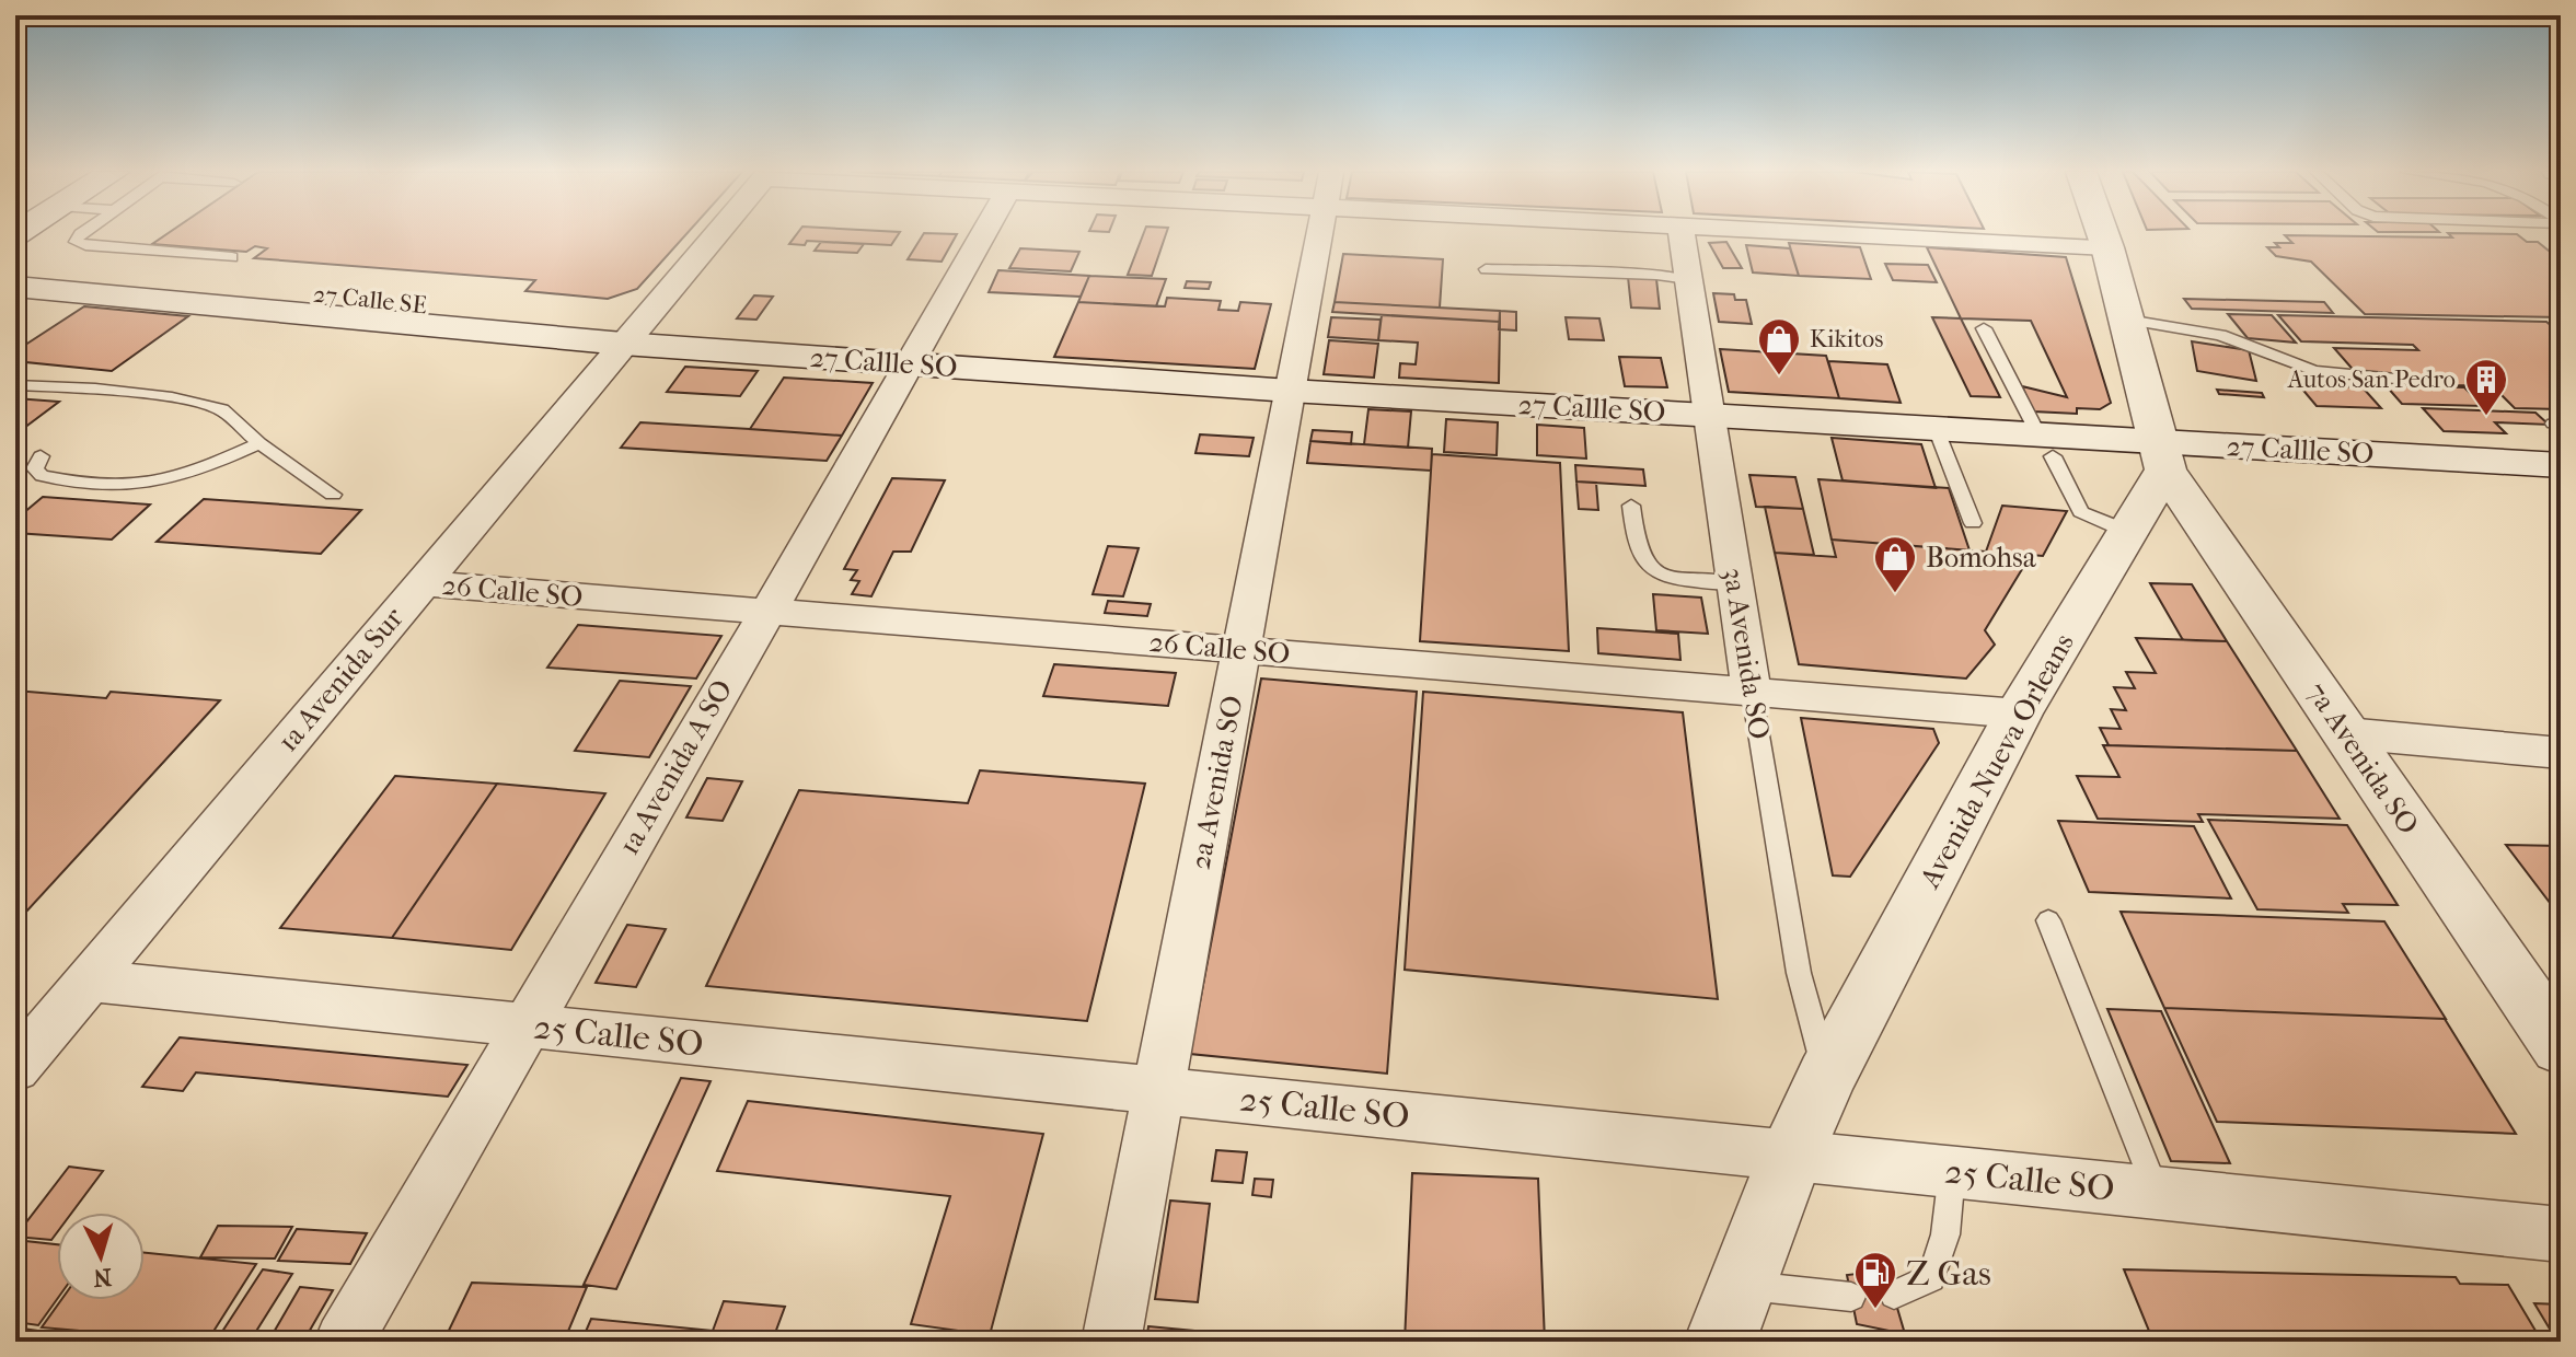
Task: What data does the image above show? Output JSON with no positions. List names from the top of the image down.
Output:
{
  "streets": {
    "main road": [
      "27 Calle SE",
      "27 Callle SO",
      "7a Avenida SO",
      "Avenida Nueva Orleans"
    ],
    "street": [
      "26 Calle SO",
      "3a Avenida SO",
      "1a Avenida Sur",
      "1a Avenida A SO",
      "2a Avenida SO",
      "25 Calle SO"
    ]
  },
  "crossings": [
    ["27 Calle SE", "27 Callle SO"],
    ["27 Calle SE", "1a Avenida Sur"],
    ["27 Callle SO", "3a Avenida SO"],
    ["27 Callle SO", "1a Avenida Sur"],
    ["27 Callle SO", "7a Avenida SO"],
    ["27 Callle SO", "Avenida Nueva Orleans"],
    ["27 Callle SO", "1a Avenida A SO"],
    ["27 Callle SO", "2a Avenida SO"],
    ["26 Calle SO", "3a Avenida SO"],
    ["26 Calle SO", "1a Avenida Sur"],
    ["26 Calle SO", "Avenida Nueva Orleans"],
    ["26 Calle SO", "1a Avenida A SO"],
    ["26 Calle SO", "2a Avenida SO"],
    ["3a Avenida SO", "Avenida Nueva Orleans"],
    ["1a Avenida Sur", "25 Calle SO"],
    ["7a Avenida SO", "Avenida Nueva Orleans"],
    ["Avenida Nueva Orleans", "25 Calle SO"],
    ["1a Avenida A SO", "25 Calle SO"],
    ["2a Avenida SO", "25 Calle SO"]
  ],
  "places": {
    "shop": ["Kikitos", "Bomohsa"],
    "building": ["Autos San Pedro"],
    "fuel station": ["Z Gas"]
  },
  "north": "bottom"
}
